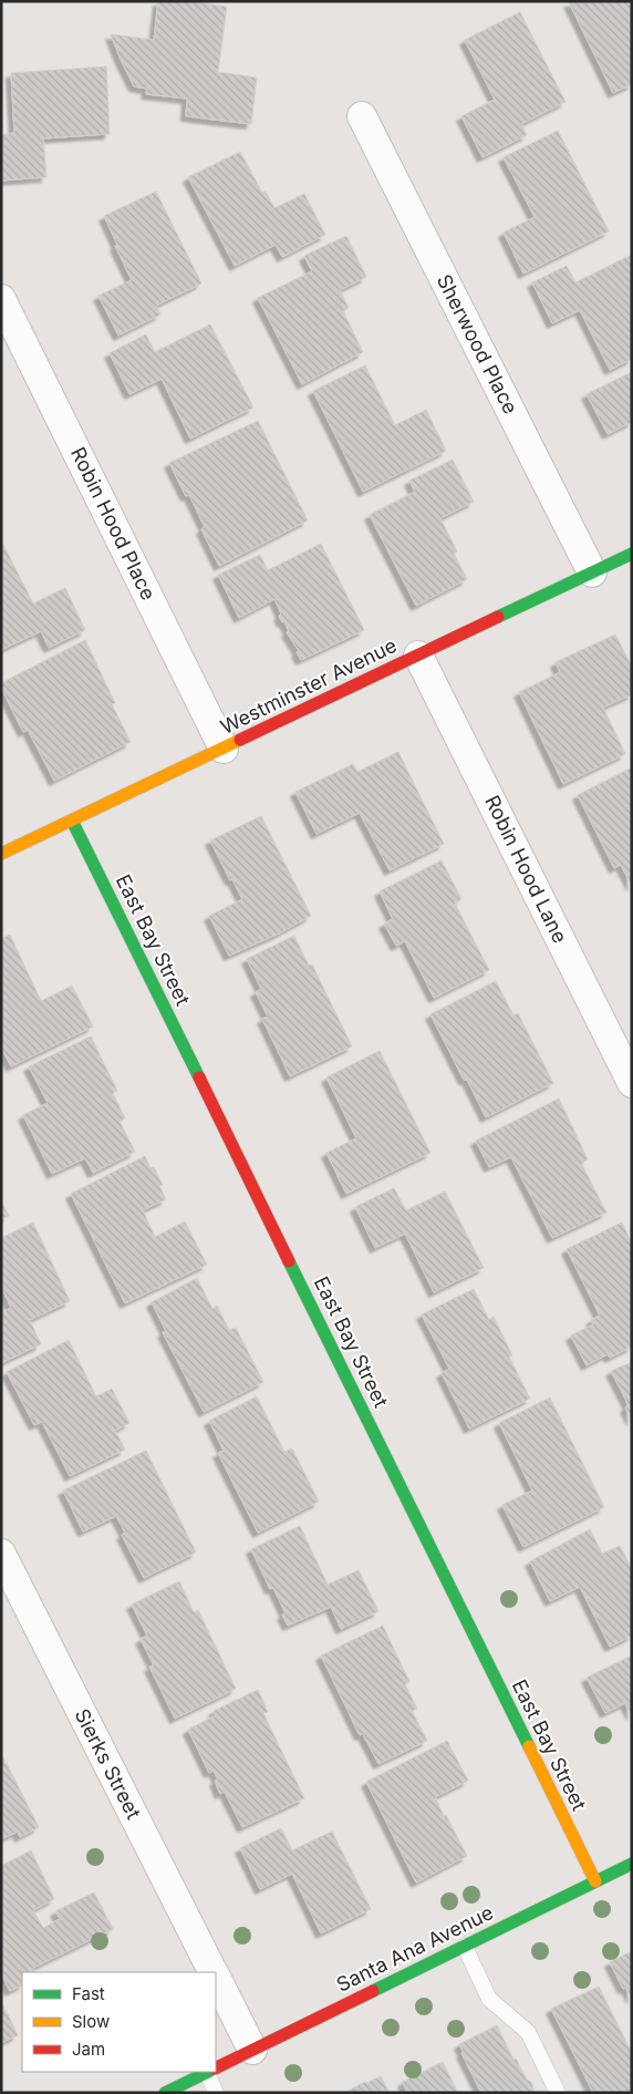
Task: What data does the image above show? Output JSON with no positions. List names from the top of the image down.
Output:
{
  "streets": {
    "street": [
      "Sherwood Place",
      "Robin Hood Place",
      "Westminster Avenue",
      "Robin Hood Lane",
      "East Bay Street",
      "Sierks Street",
      "Santa Ana Avenue"
    ]
  },
  "crossings": [
    ["Sherwood Place", "Westminster Avenue"],
    ["Robin Hood Place", "Westminster Avenue"],
    ["Westminster Avenue", "Robin Hood Lane"],
    ["Westminster Avenue", "East Bay Street"],
    ["East Bay Street", "Santa Ana Avenue"],
    ["Sierks Street", "Santa Ana Avenue"]
  ],
  "legend": ["Fast", "Slow", "Jam"]
}
